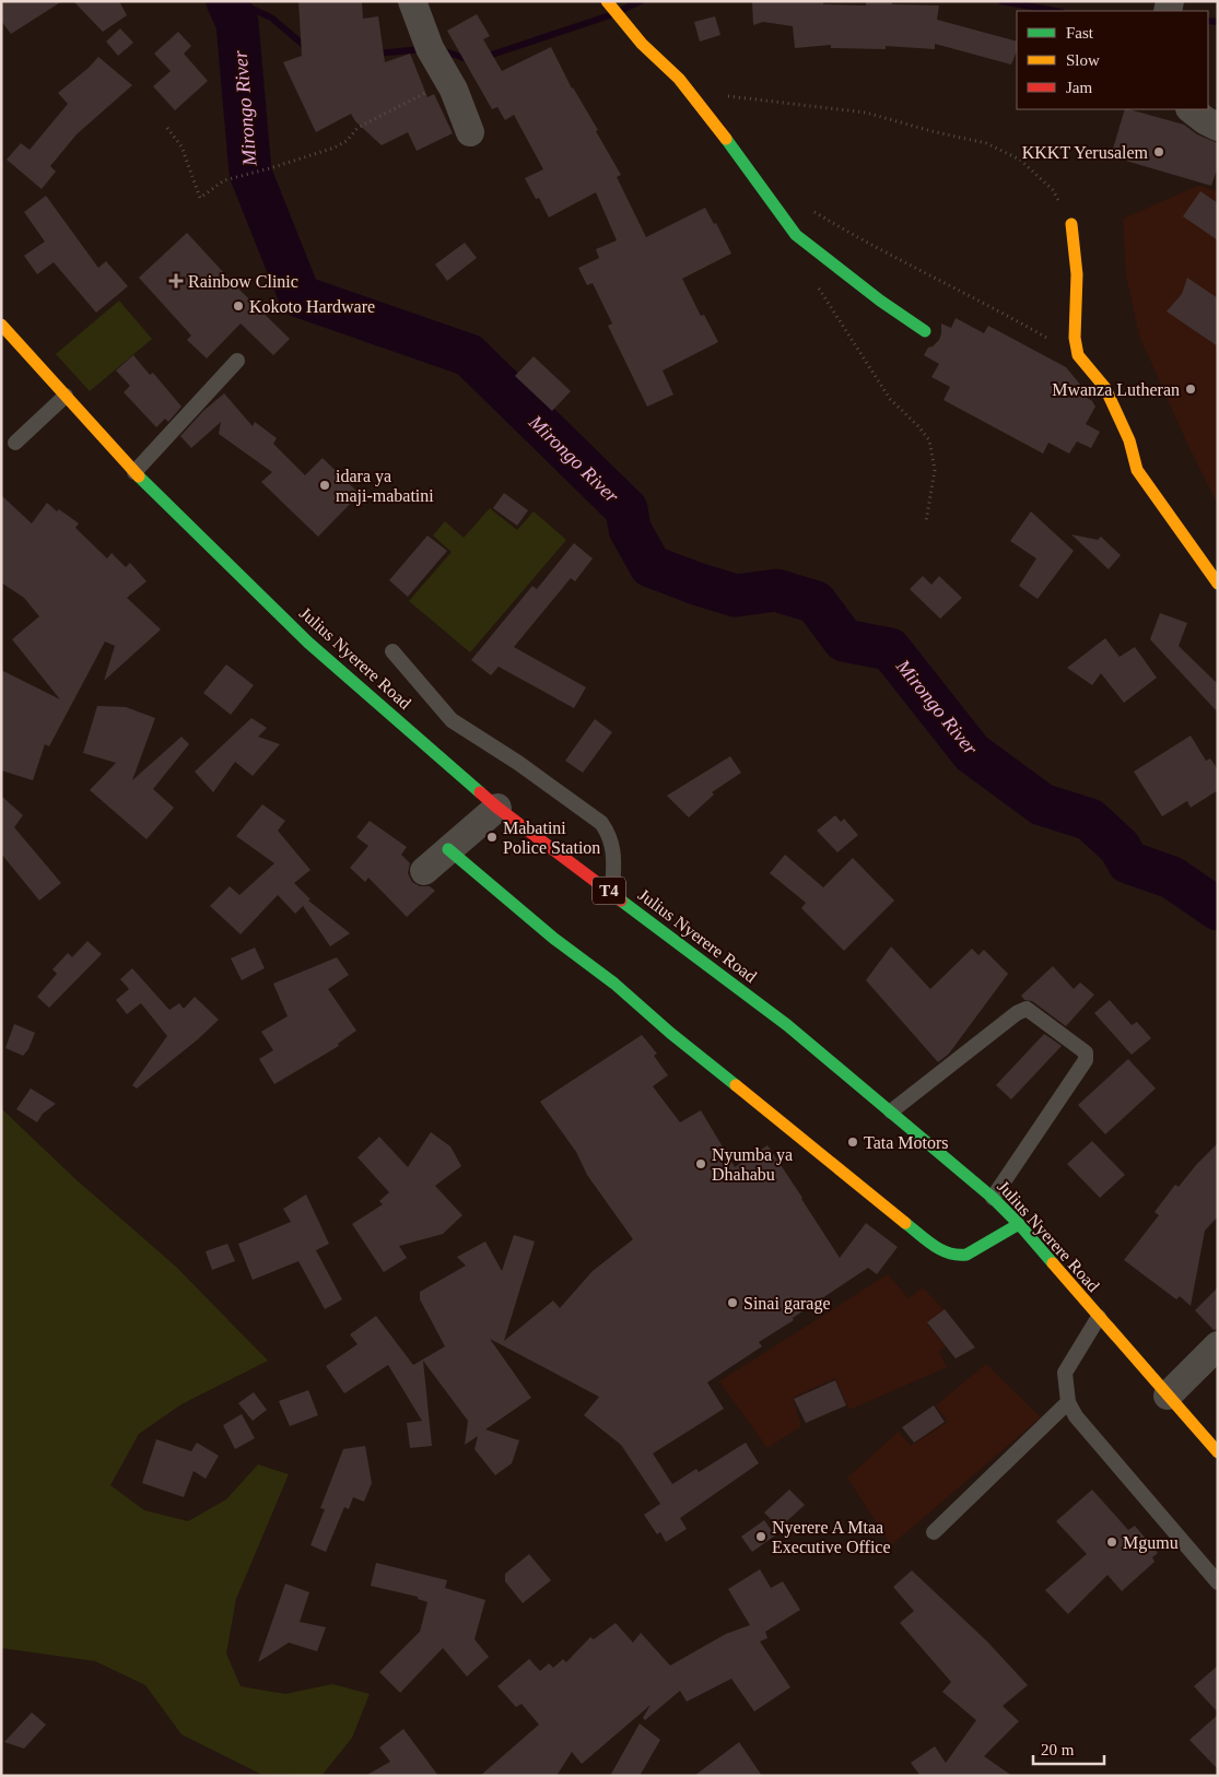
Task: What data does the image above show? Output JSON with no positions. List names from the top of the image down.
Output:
{
  "streets": {
    "main road": ["Julius Nyerere Road", "T4"]
  },
  "water": ["Mirongo River"],
  "places": {
    "other": [
      "KKKT Yerusalem",
      "Kokoto Hardware",
      "Mwanza Lutheran",
      "idara ya maji-mabatini",
      "Mabatini Police Station",
      "Tata Motors",
      "Nyumba ya Dhahabu",
      "Sinai garage",
      "Nyerere A Mtaa Executive Office",
      "Mgumu"
    ],
    "health": ["Rainbow Clinic"]
  },
  "legend": ["Fast", "Slow", "Jam"],
  "scale_bar": "20 m"
}
